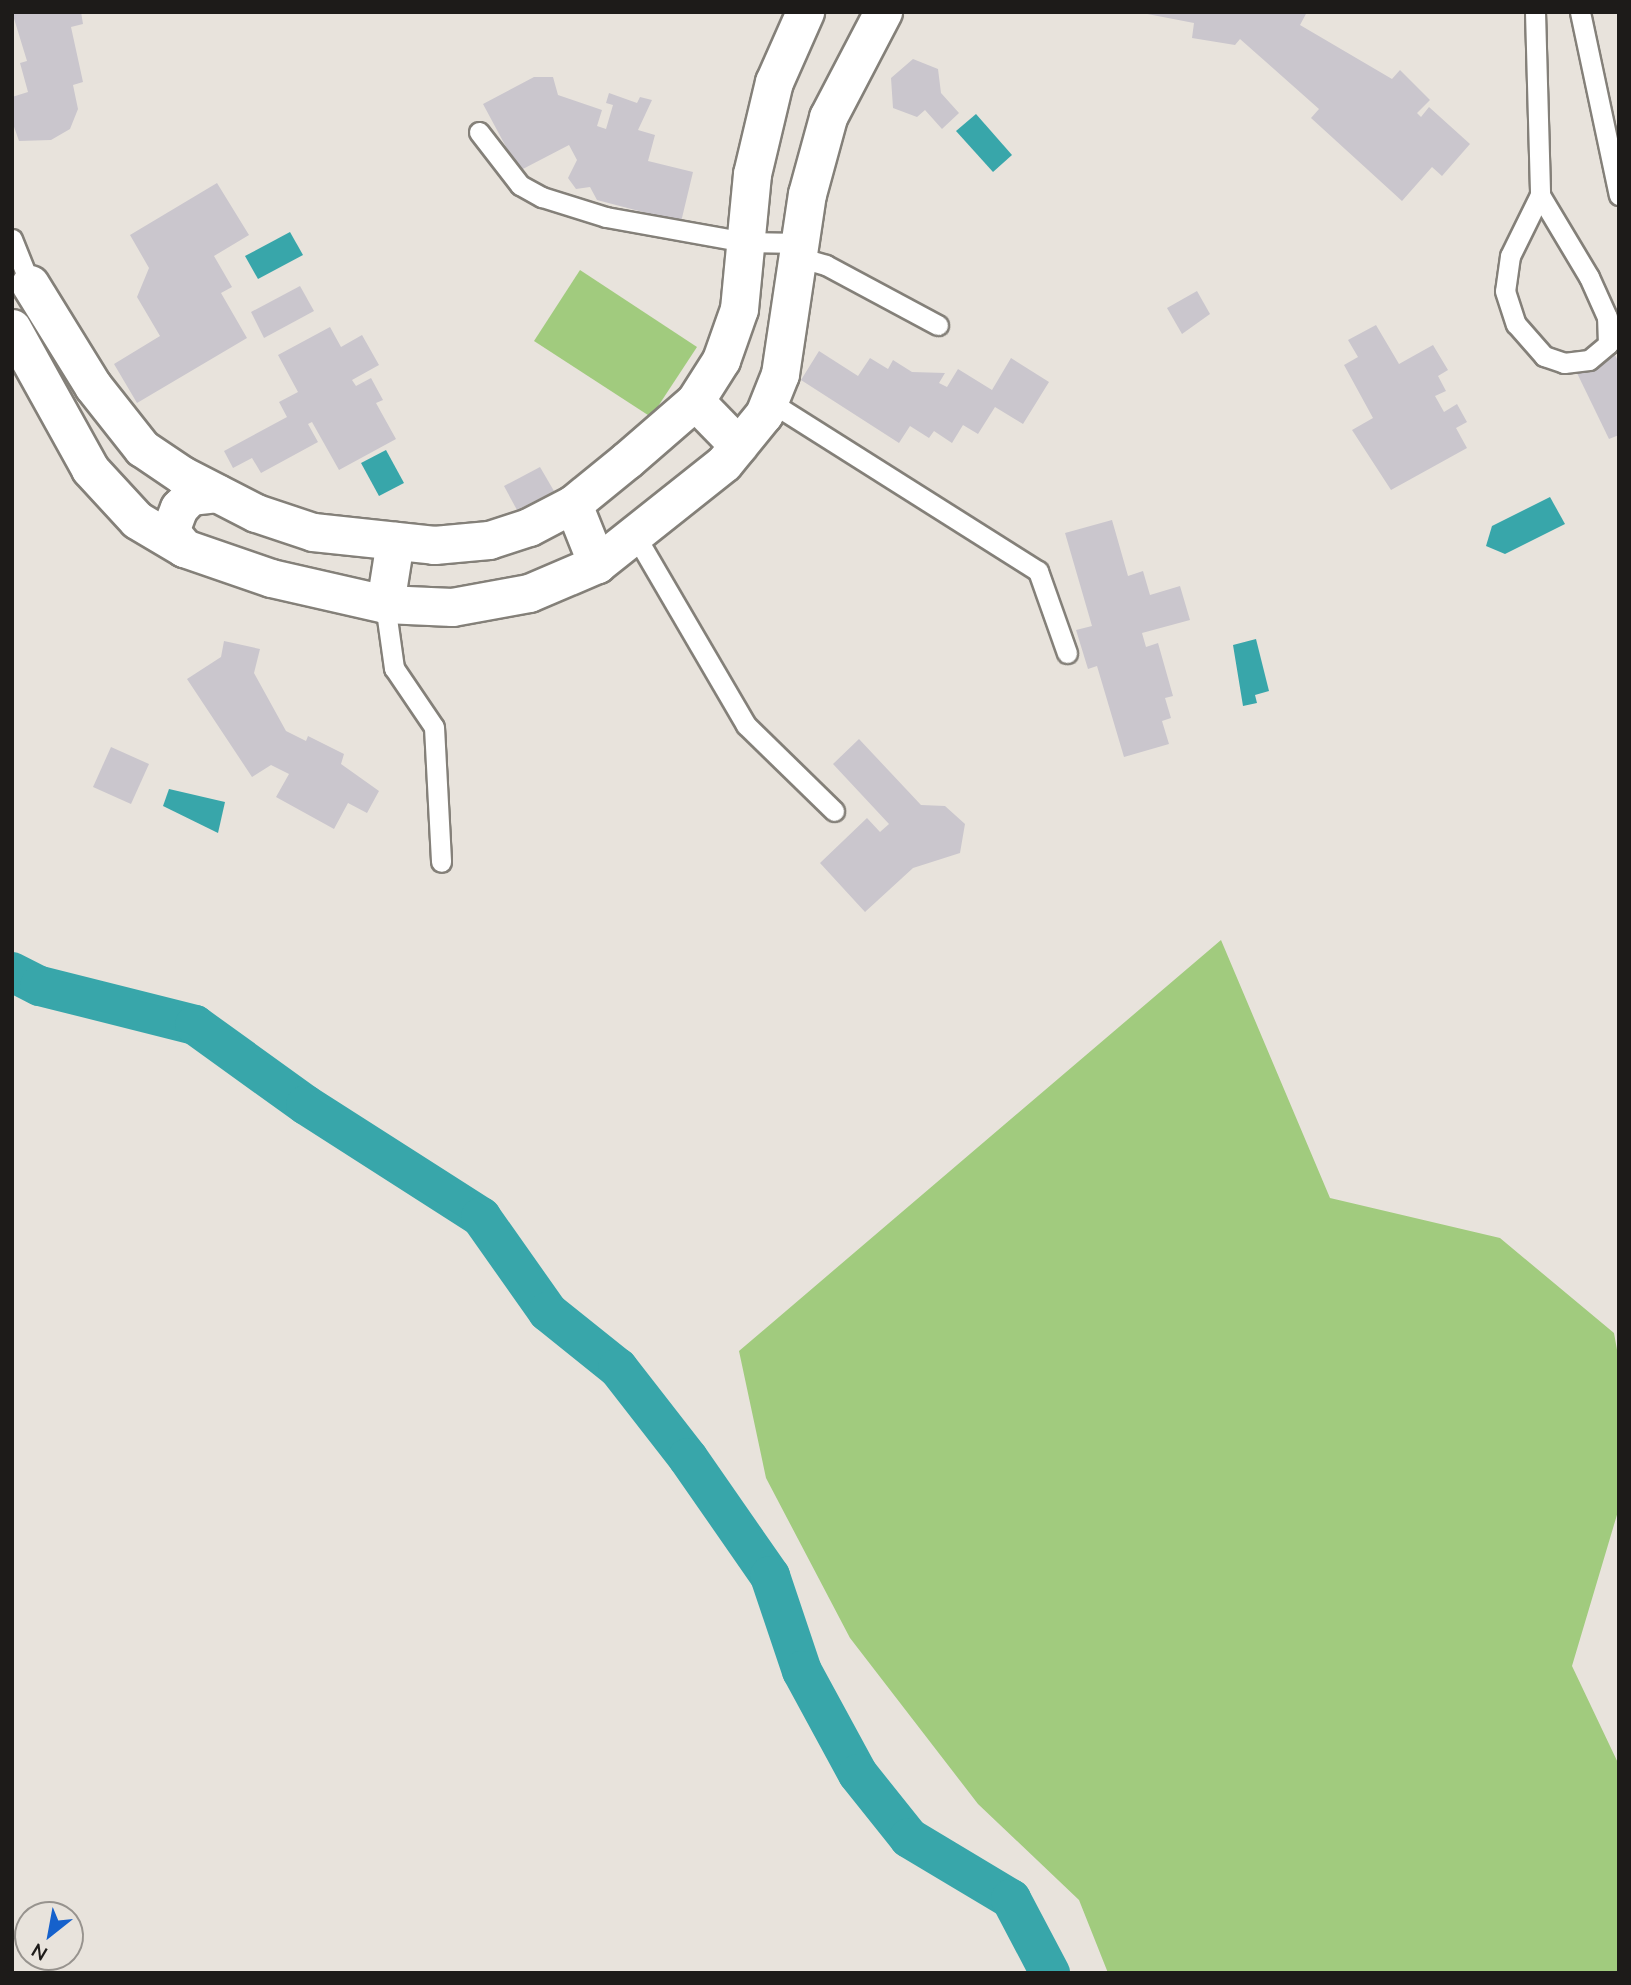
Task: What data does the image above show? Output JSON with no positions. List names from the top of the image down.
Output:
{
  "north": "bottom left"
}
